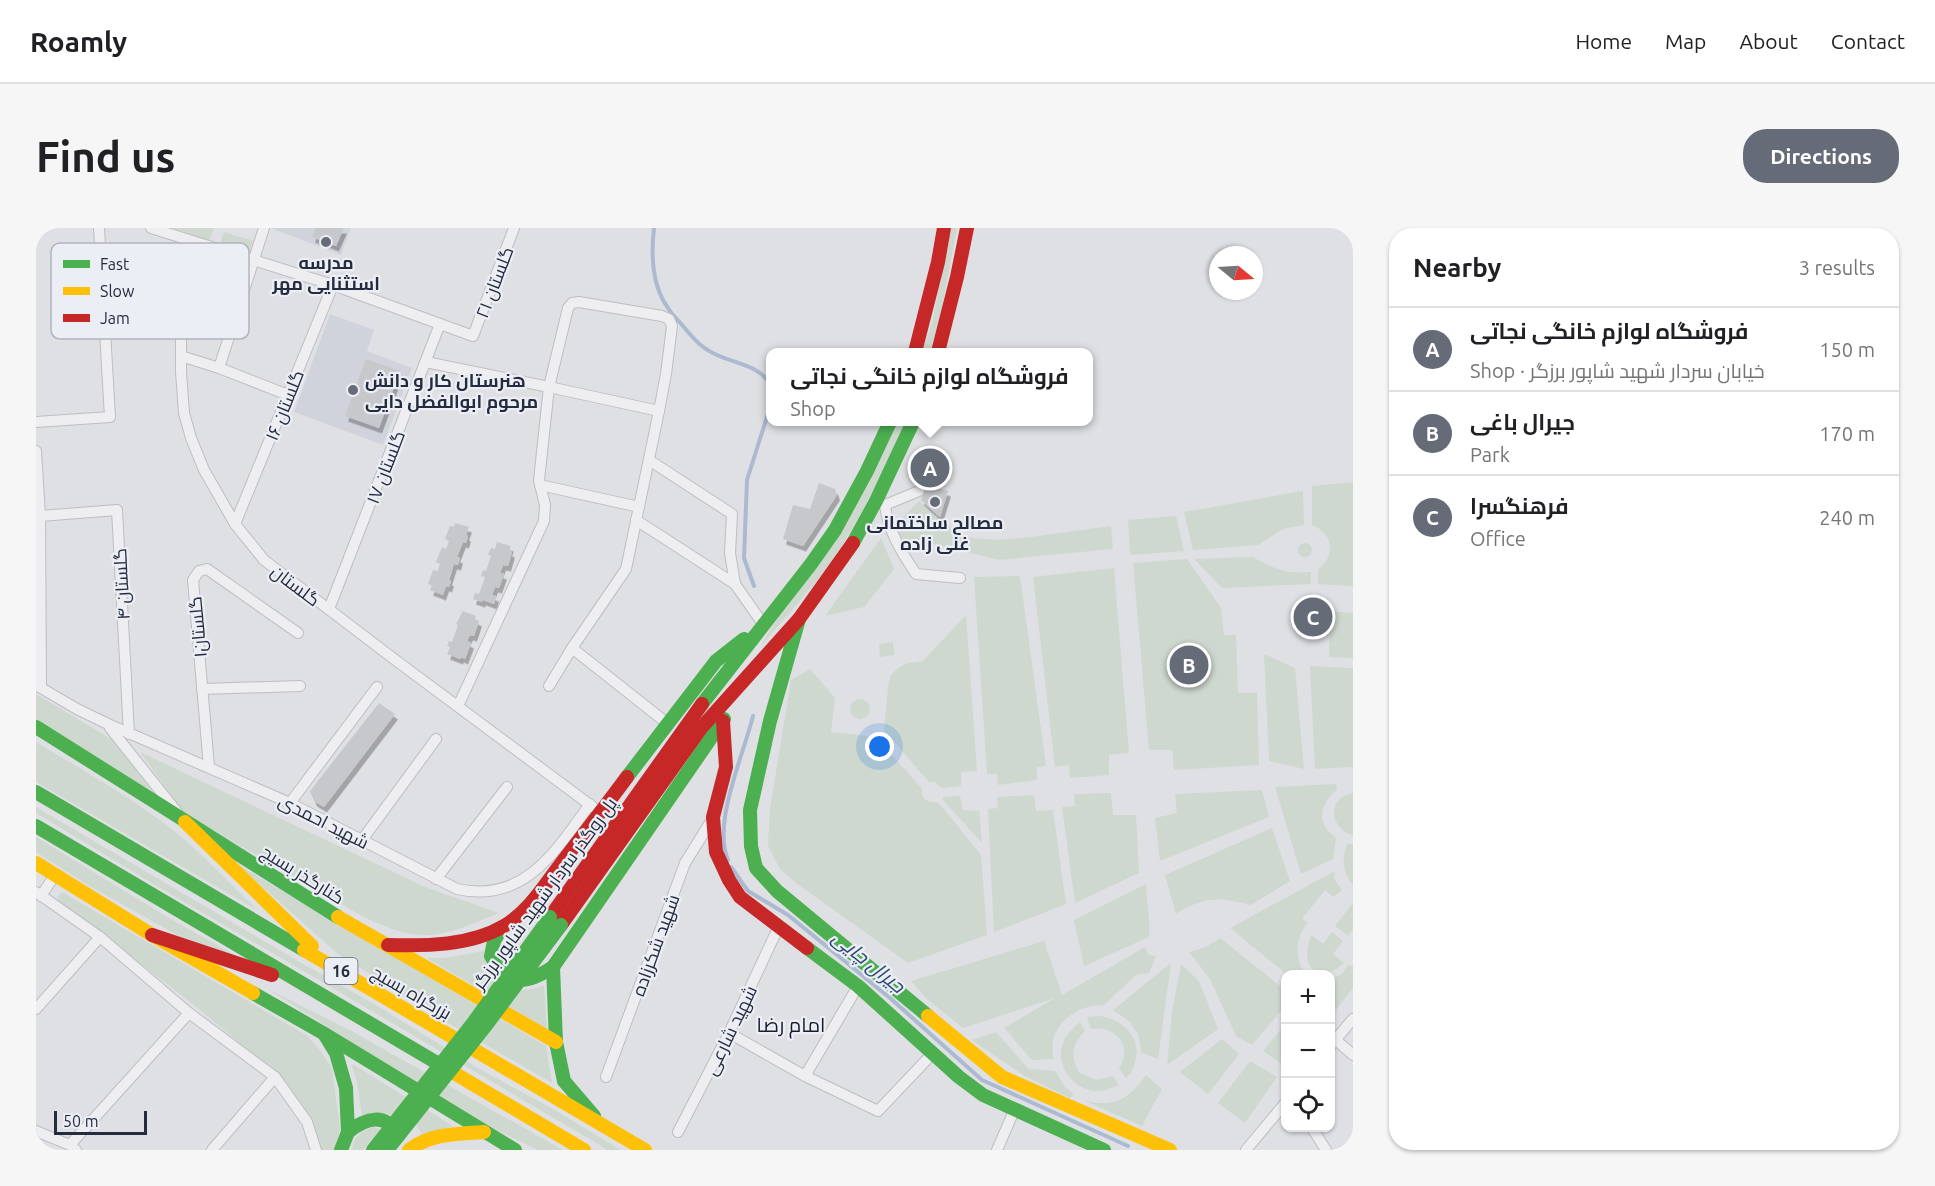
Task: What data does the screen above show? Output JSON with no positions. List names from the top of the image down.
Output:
{
  "streets": {
    "main road": [
      "کنارگذر بسیج",
      "پل روگذر سردار شهید شاپور برزگر",
      "16",
      "بزرگراه بسیج"
    ],
    "street": [
      "گلستان ۲۱",
      "گلستان ۱۶",
      "گلستان ۱۷",
      "گلستان ۴",
      "گلستان",
      "گلستان۱",
      "شهید احمدی",
      "شهید شکرزاده",
      "شهید شارعی"
    ]
  },
  "crossings": [
    ["گلستان ۲۱", "گلستان ۱۷"],
    ["گلستان ۱۶", "گلستان"],
    ["گلستان ۱۷", "گلستان"],
    ["گلستان ۴", "شهید احمدی"],
    ["گلستان", "شهید احمدی"],
    ["گلستان۱", "شهید احمدی"]
  ],
  "districts": ["امام رضا"],
  "water": ["جیرال چایی"],
  "places": ["مدرسه استثنایی مهر", "هنرستان کار و دانش مرحوم ابوالفضل دایی", "مصالح ساختمانی غنی زاده"],
  "legend": ["Fast", "Slow", "Jam"],
  "scale_bar": "50 m",
  "north": "right",
  "page": {
    "header": "Roamly",
    "nav": [
      "Home",
      "Map",
      "About",
      "Contact"
    ],
    "buttons": "Directions",
    "title": "Find us",
    "heading": ["Nearby", "3 results"],
    "list": [
      {
        "mark": "A",
        "name": "فروشگاه لوازم خانگی نجاتی",
        "note": "Shop · خیابان سردار شهید شاپور برزگر",
        "value": "150 m"
      },
      {
        "mark": "B",
        "name": "جیرال باغی",
        "note": "Park",
        "value": "170 m"
      },
      {
        "mark": "C",
        "name": "فرهنگسرا",
        "note": "Office",
        "value": "240 m"
      }
    ],
    "popup": ["فروشگاه لوازم خانگی نجاتی", "Shop"],
    "pins": ["A", "C", "B"],
    "map_buttons": ["+", "−"],
    "scale": "50 m"
  }
}
